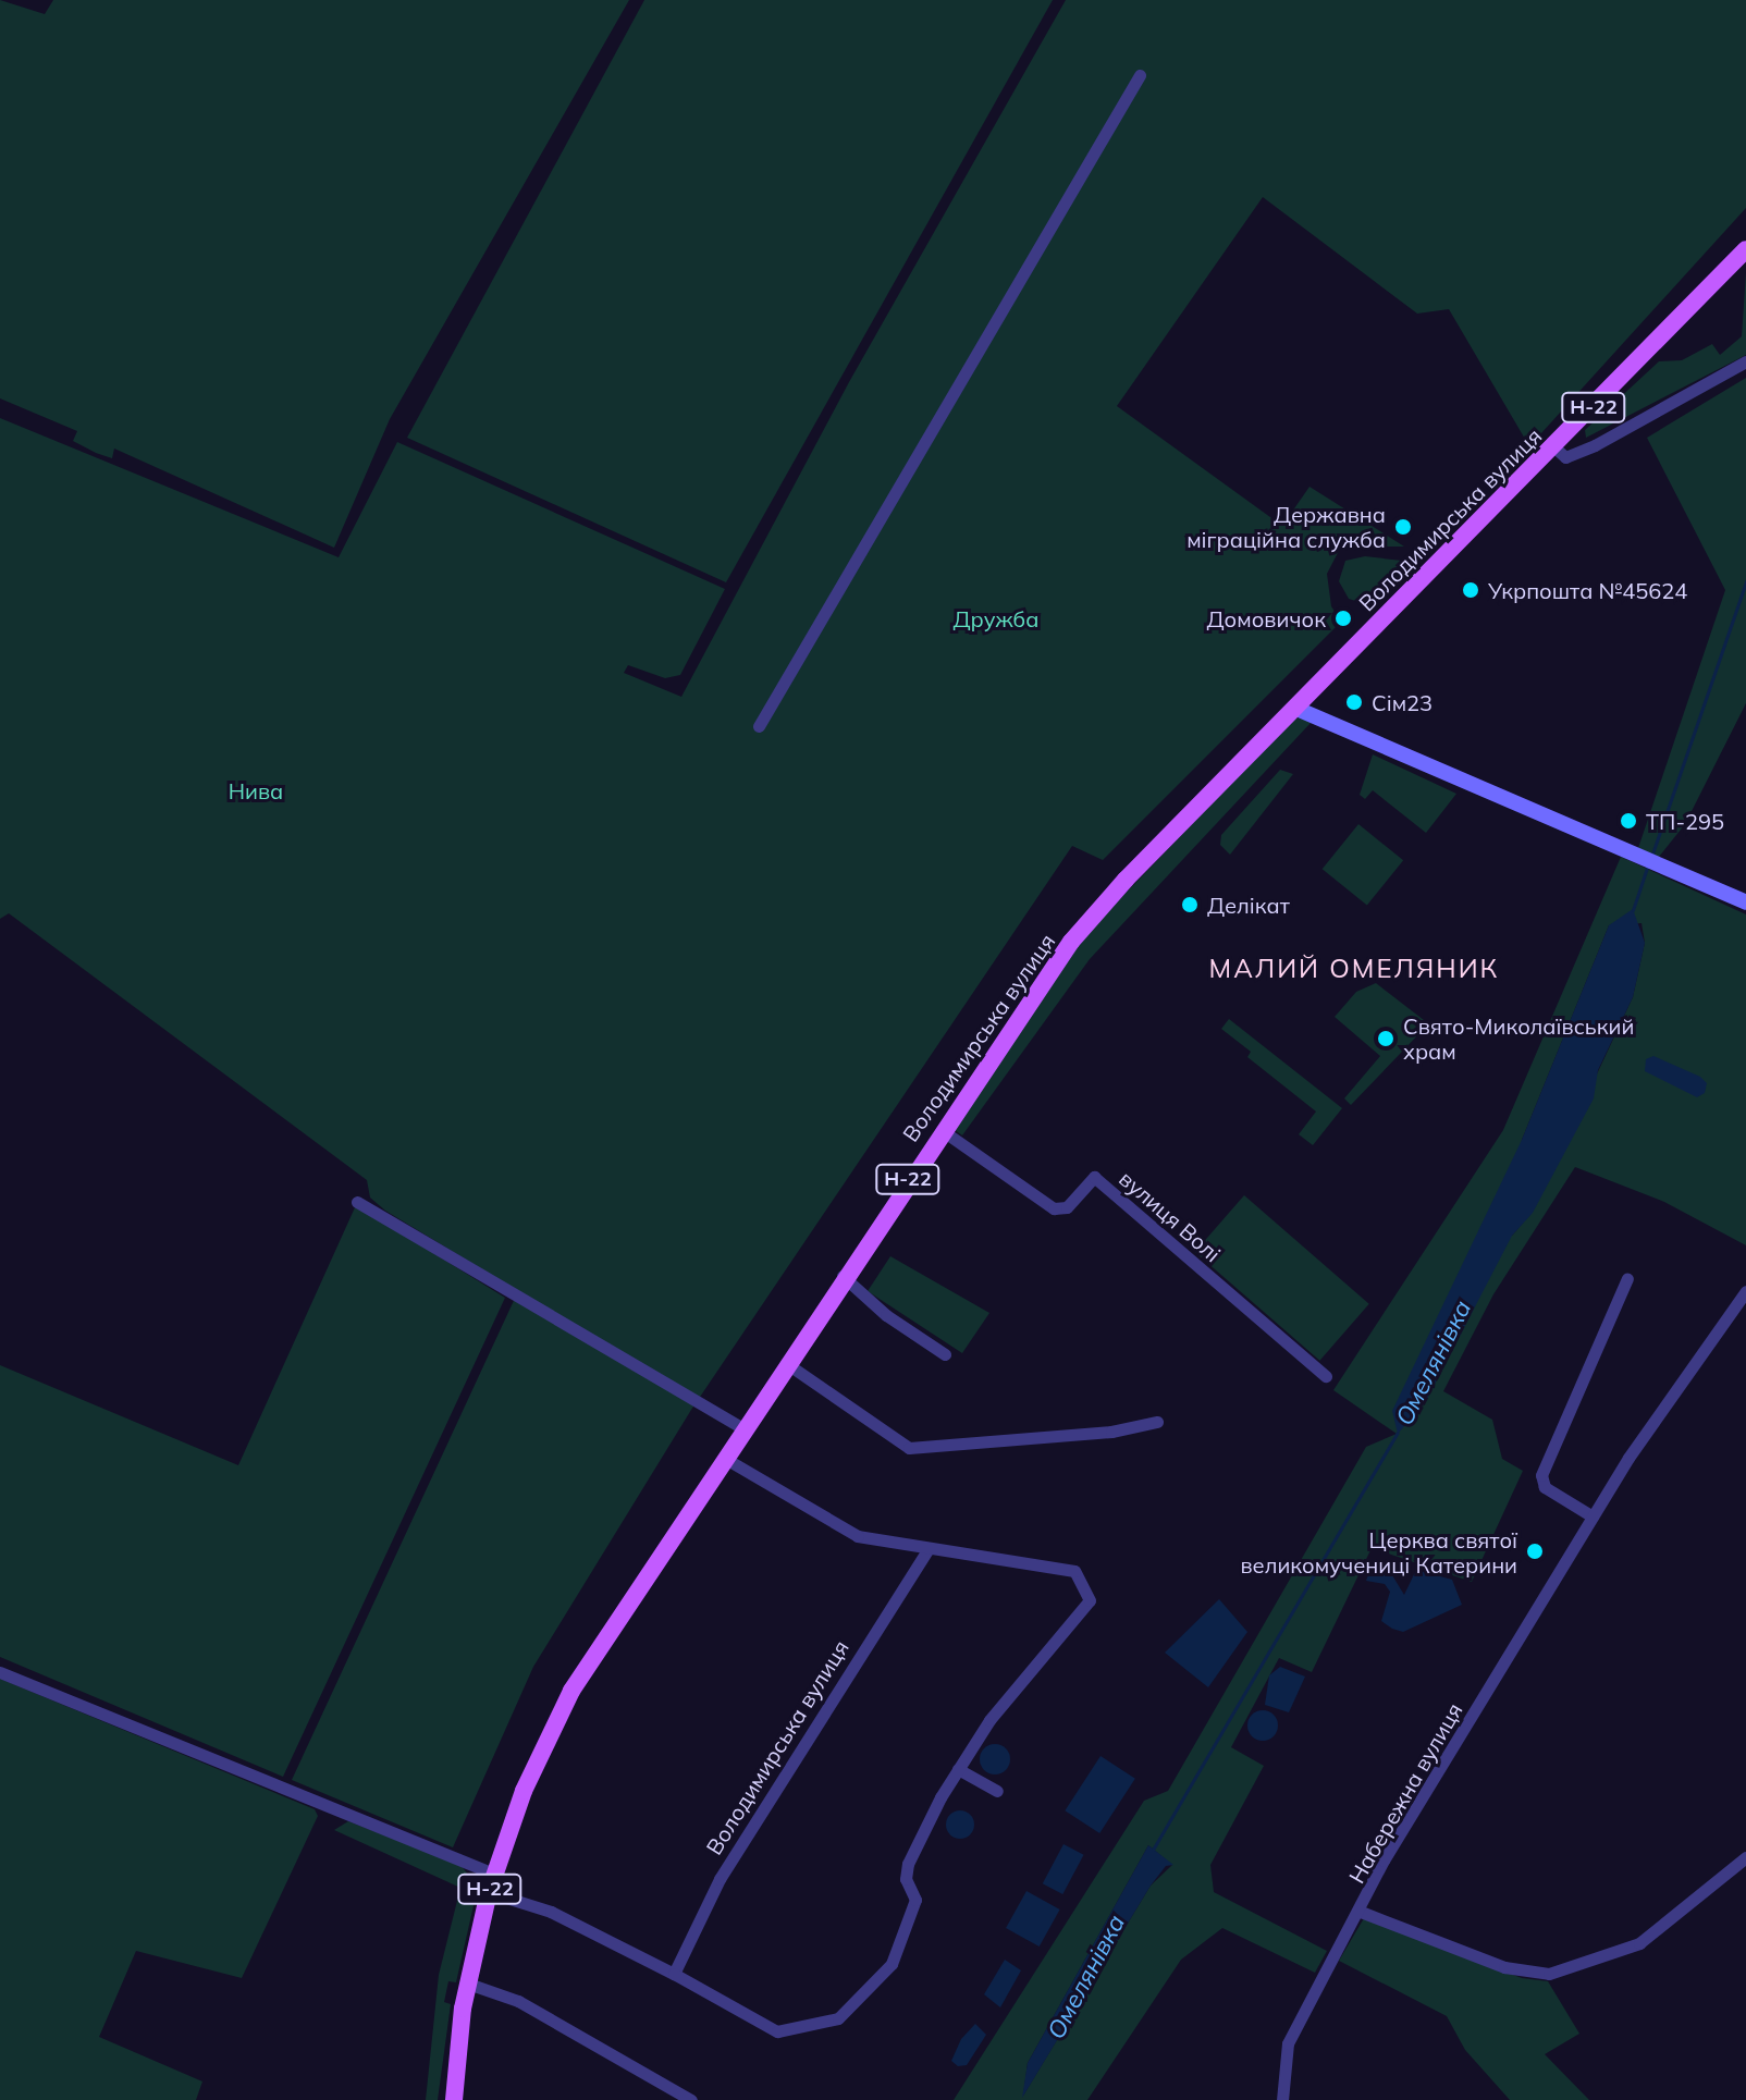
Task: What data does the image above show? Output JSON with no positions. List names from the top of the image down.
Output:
{
  "streets": {
    "main road": ["Н-22", "Володимирська вулиця"],
    "street": ["вулиця Волі", "Набережна вулиця"]
  },
  "crossings": [
    ["Н-22", "Володимирська вулиця"],
    ["Володимирська вулиця", "вулиця Волі"]
  ],
  "districts": ["МАЛИЙ ОМЕЛЯНИК"],
  "water": ["Омелянівка"],
  "parks": ["Дружба", "Нива"],
  "places": [
    "Державна міграційна служба",
    "Укрпошта №45624",
    "Домовичок",
    "Сім23",
    "ТП-295",
    "Делікат",
    "Свято-Миколаївський храм",
    "Церква святої великомучениці Катерини"
  ]
}
